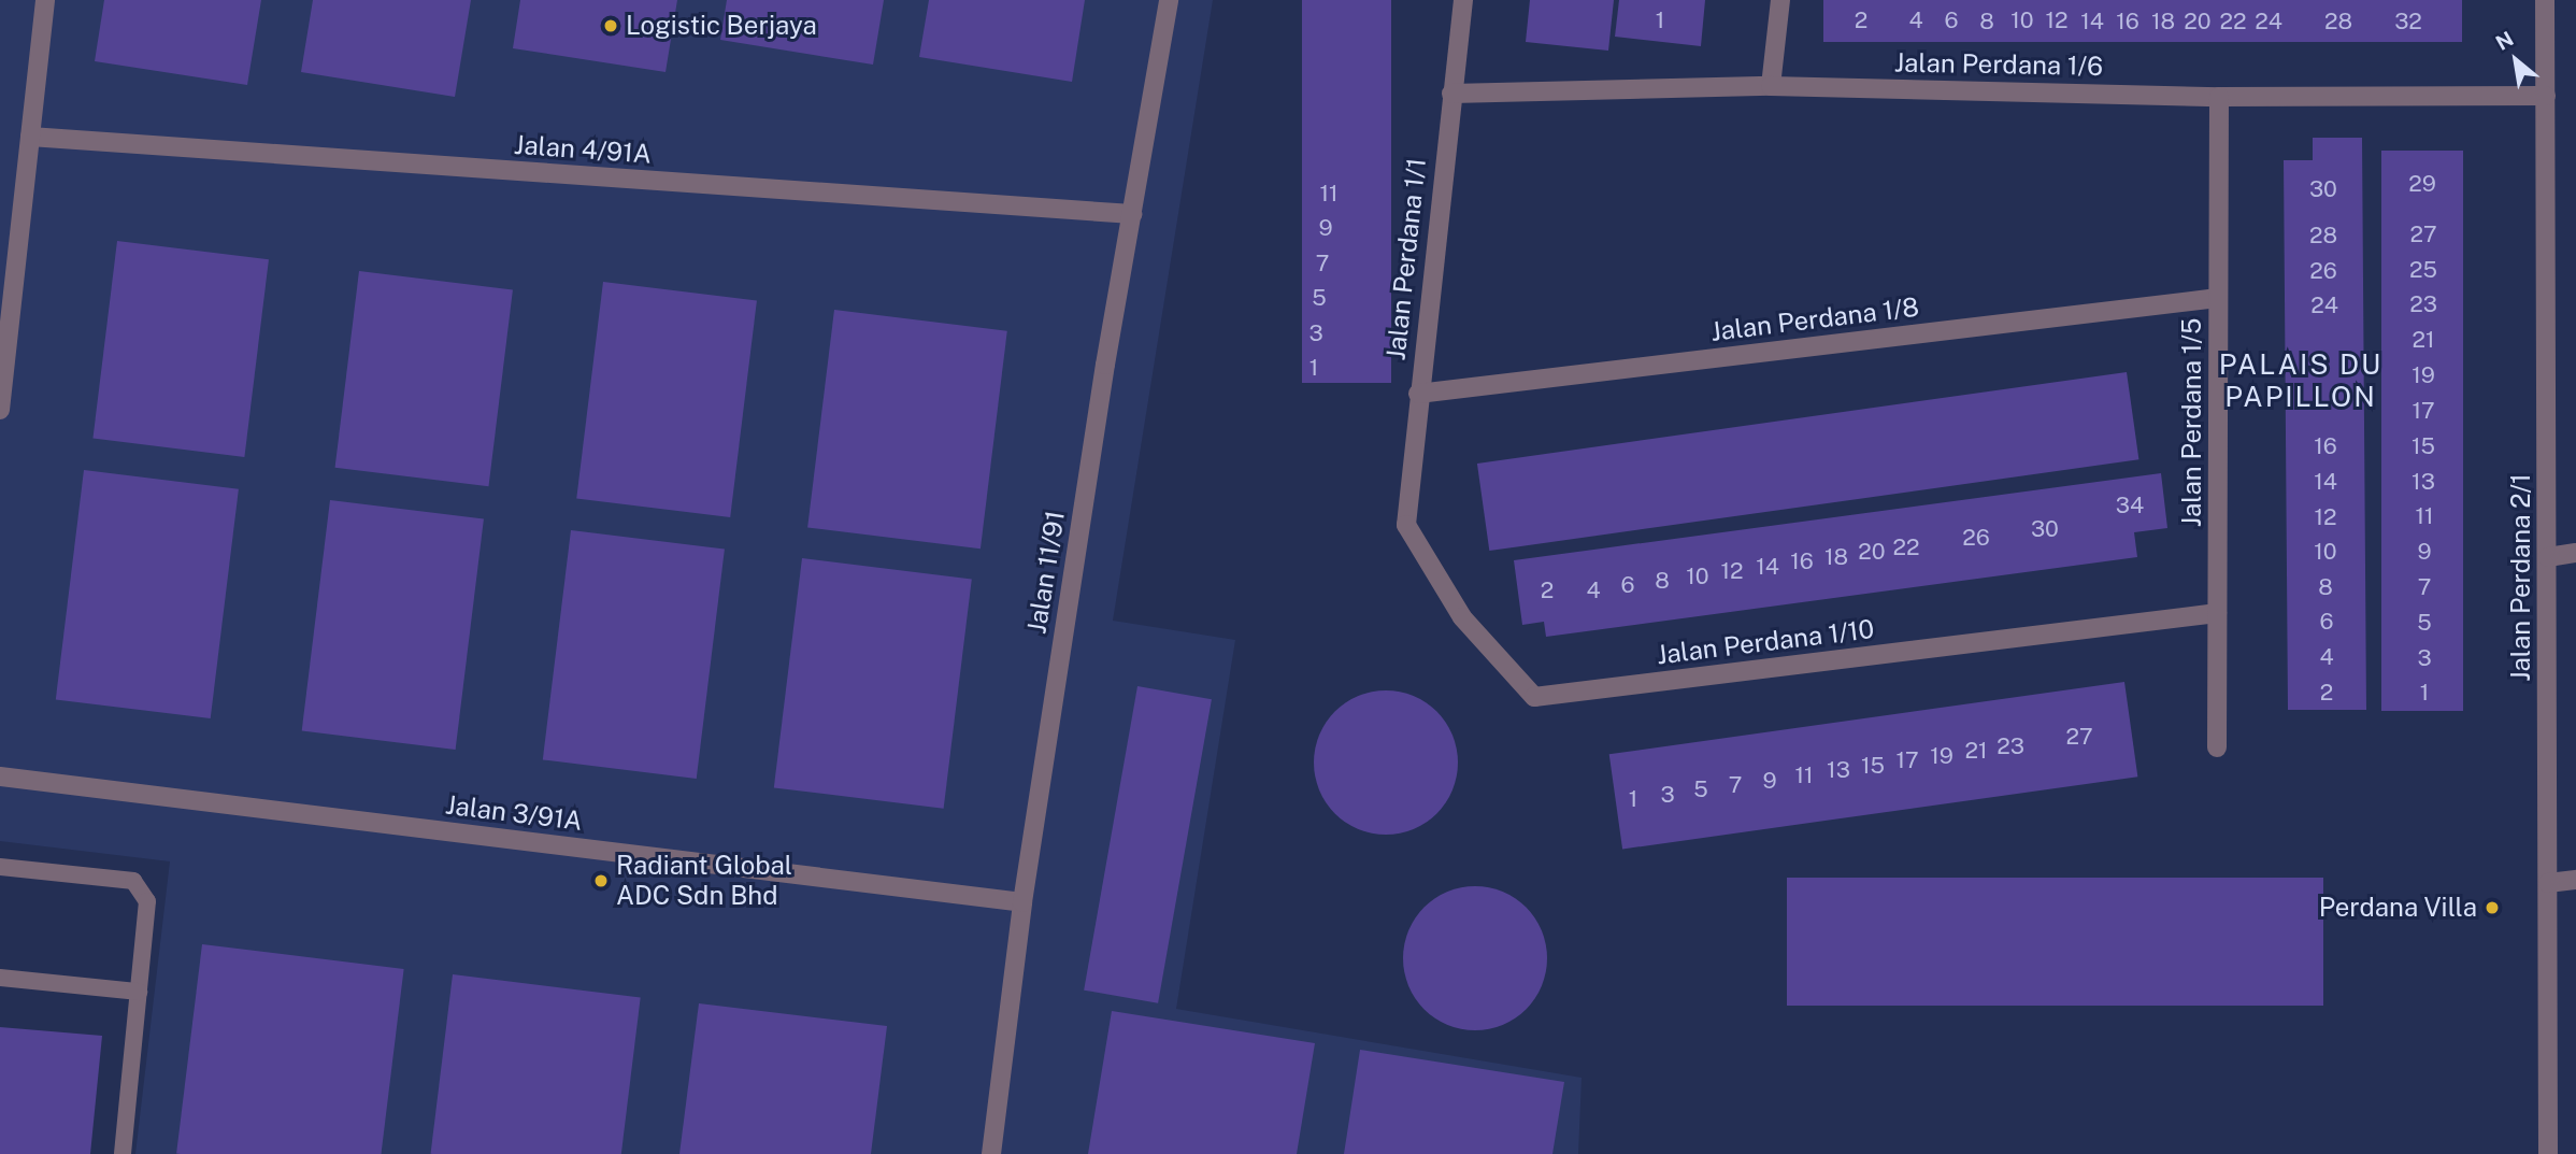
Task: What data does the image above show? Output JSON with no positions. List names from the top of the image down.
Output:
{
  "streets": {
    "street": [
      "Jalan Perdana 1/6",
      "Jalan 4/91A",
      "Jalan Perdana 1/1",
      "Jalan Perdana 1/8",
      "Jalan Perdana 1/5",
      "Jalan 11/91",
      "Jalan Perdana 2/1",
      "Jalan Perdana 1/10",
      "Jalan 3/91A"
    ]
  },
  "crossings": [
    ["Jalan Perdana 1/6", "Jalan Perdana 1/1"],
    ["Jalan Perdana 1/6", "Jalan Perdana 1/5"],
    ["Jalan Perdana 1/6", "Jalan Perdana 2/1"],
    ["Jalan 4/91A", "Jalan 11/91"],
    ["Jalan Perdana 1/1", "Jalan Perdana 1/8"],
    ["Jalan Perdana 1/1", "Jalan Perdana 1/10"],
    ["Jalan Perdana 1/8", "Jalan Perdana 1/5"],
    ["Jalan Perdana 1/5", "Jalan Perdana 1/10"],
    ["Jalan 11/91", "Jalan 3/91A"]
  ],
  "districts": ["PALAIS DU PAPILLON"],
  "places": ["Logistic Berjaya", "Radiant Global ADC Sdn Bhd", "Perdana Villa"],
  "house_numbers": [
    "1",
    "2",
    "4",
    "6",
    "10",
    "12",
    "8",
    "14",
    "16",
    "18",
    "20",
    "22",
    "24",
    "28",
    "32",
    "29",
    "30",
    "11",
    "9",
    "27",
    "28",
    "7",
    "25",
    "26",
    "5",
    "23",
    "24",
    "3",
    "21",
    "1",
    "19",
    "17",
    "16",
    "15",
    "14",
    "13",
    "34",
    "11",
    "12",
    "30",
    "26",
    "22",
    "20",
    "10",
    "9",
    "18",
    "16",
    "14",
    "12",
    "10",
    "8",
    "6",
    "8",
    "7",
    "2",
    "4",
    "6",
    "5",
    "4",
    "3",
    "2",
    "1",
    "27",
    "23",
    "21",
    "19",
    "17",
    "15",
    "13",
    "11",
    "9",
    "7",
    "5",
    "3",
    "1"
  ],
  "north": "top left"
}
